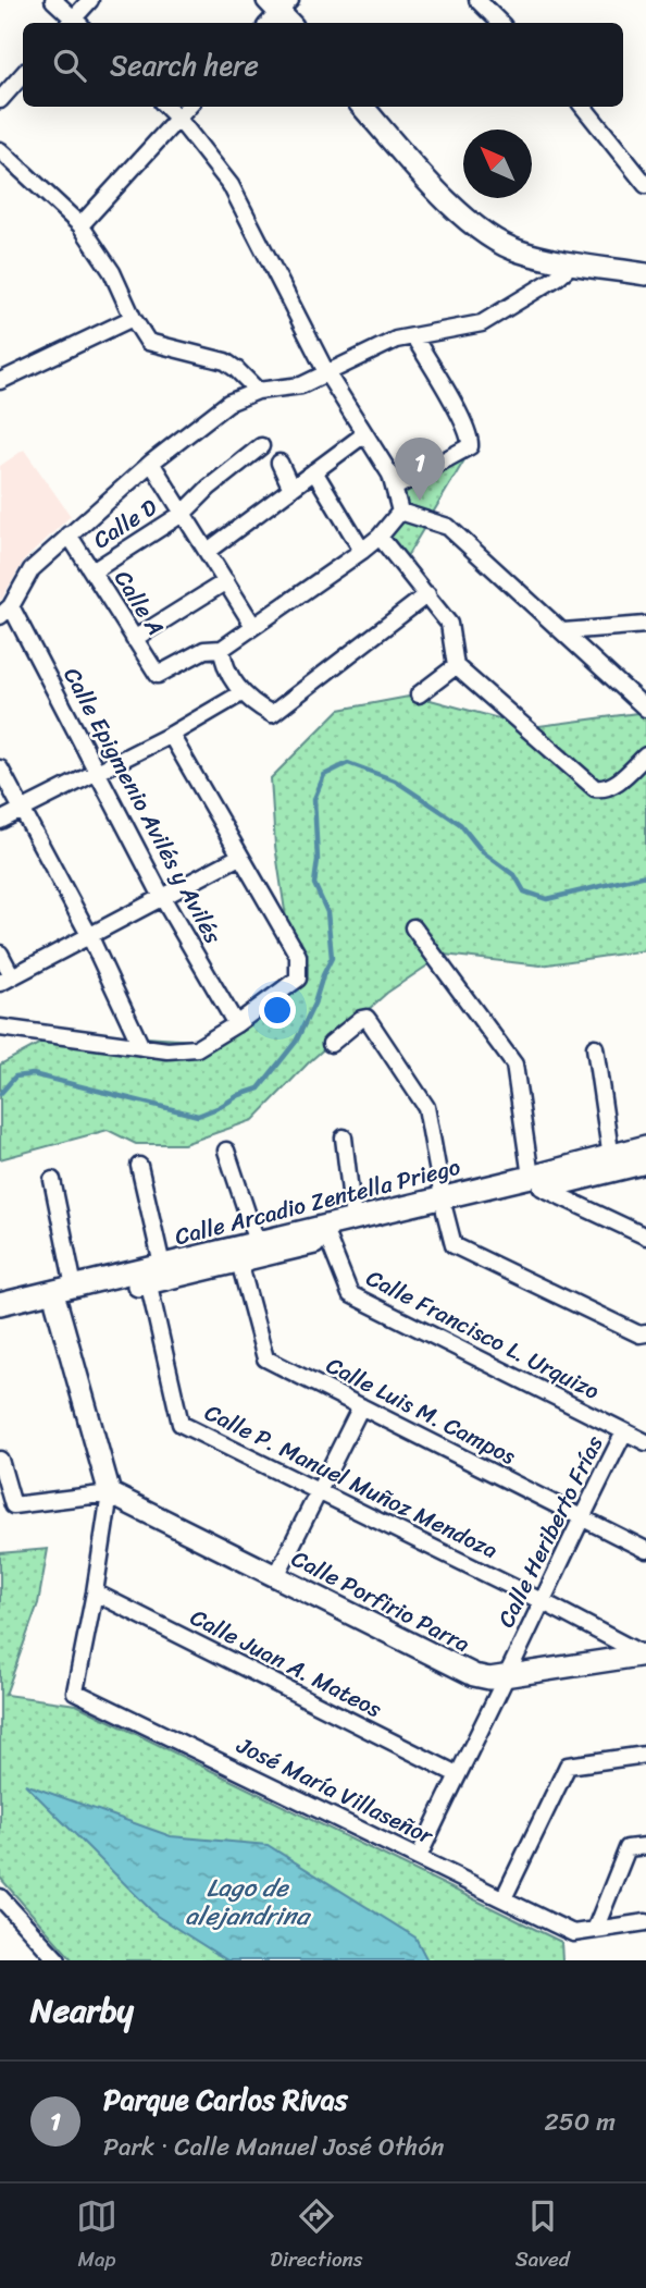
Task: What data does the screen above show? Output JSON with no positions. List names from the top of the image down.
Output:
{
  "streets": {
    "street": [
      "Calle D",
      "Calle A",
      "Calle Epigmenio Avilés y Avilés",
      "Calle Arcadio Zentella Priego",
      "Calle Francisco L. Urquizo",
      "Calle Luis M. Campos",
      "Calle P. Manuel Muñoz Mendoza",
      "Calle Heriberto Frías",
      "Calle Porfirio Parra",
      "Calle Juan A. Mateos",
      "José María Villaseñor"
    ]
  },
  "crossings": [
    ["Calle D", "Calle A"],
    ["Calle Arcadio Zentella Priego", "Calle Francisco L. Urquizo"],
    ["Calle Arcadio Zentella Priego", "Calle Luis M. Campos"],
    ["Calle Arcadio Zentella Priego", "Calle P. Manuel Muñoz Mendoza"],
    ["Calle Francisco L. Urquizo", "Calle Heriberto Frías"],
    ["Calle Luis M. Campos", "Calle Heriberto Frías"],
    ["Calle P. Manuel Muñoz Mendoza", "Calle Heriberto Frías"],
    ["Calle P. Manuel Muñoz Mendoza", "Calle Porfirio Parra"],
    ["Calle Heriberto Frías", "Calle Porfirio Parra"],
    ["Calle Heriberto Frías", "Calle Juan A. Mateos"],
    ["Calle Heriberto Frías", "José María Villaseñor"],
    ["Calle Juan A. Mateos", "José María Villaseñor"]
  ],
  "water": ["Lago de alejandrina"],
  "north": "top left",
  "page": {
    "search": "Search here",
    "pins": "1",
    "heading": "Nearby",
    "list": [
      {
        "mark": "1",
        "name": "Parque Carlos Rivas",
        "note": "Park · Calle Manuel José Othón",
        "value": "250 m"
      }
    ],
    "nav": ["Map", "Directions", "Saved"]
  }
}
